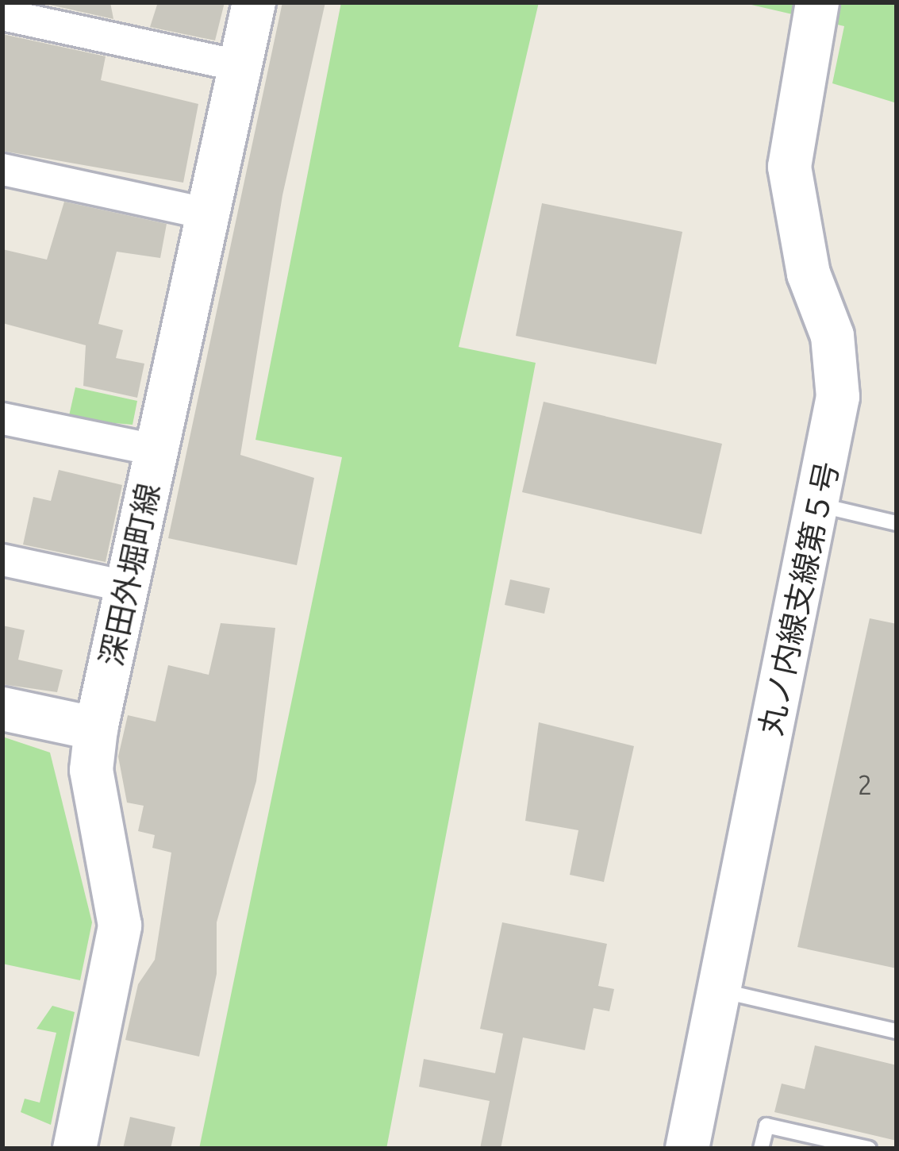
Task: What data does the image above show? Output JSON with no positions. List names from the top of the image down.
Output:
{
  "streets": {
    "street": ["深田外堀町線", "丸ノ内線支線第５号"]
  },
  "house_numbers": ["2"]
}
